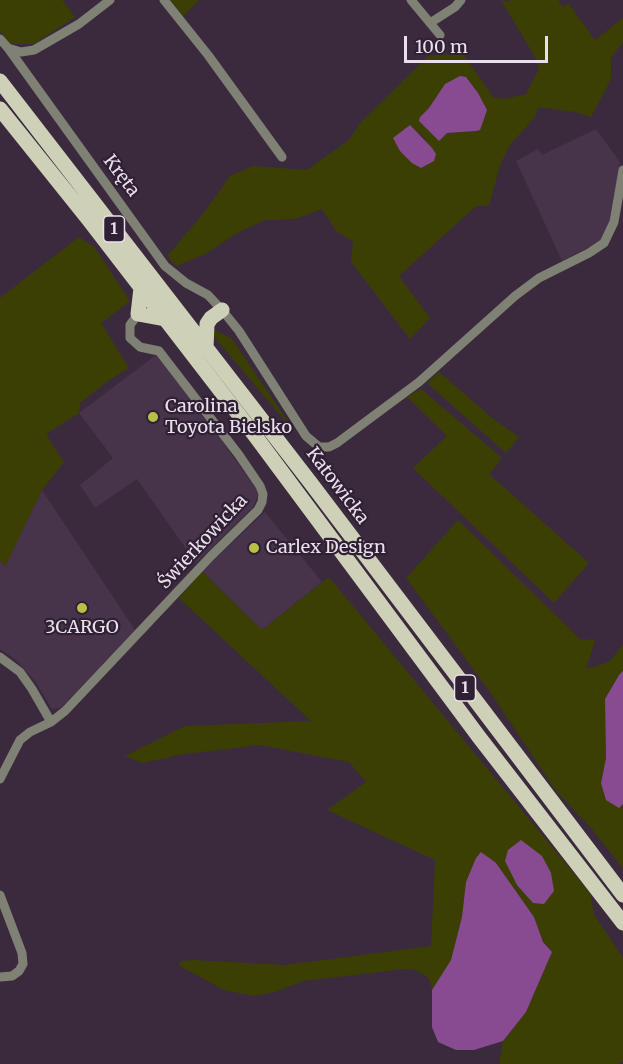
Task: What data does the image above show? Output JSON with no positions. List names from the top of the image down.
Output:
{
  "streets": {
    "main road": ["1", "Katowicka"],
    "street": ["Kręta", "Świerkowicka"]
  },
  "places": ["Carolina Toyota Bielsko", "Carlex Design", "3CARGO"],
  "scale_bar": "100 m"
}
